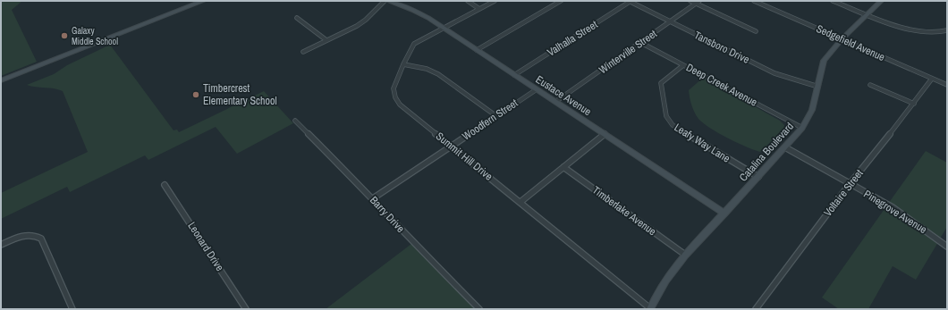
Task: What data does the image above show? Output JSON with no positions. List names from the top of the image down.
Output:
{
  "streets": {
    "street": [
      "Valhalla Street",
      "Sedgefield Avenue",
      "Tansboro Drive",
      "Winterville Street",
      "Deep Creek Avenue",
      "Eustace Avenue",
      "Woodfern Street",
      "Leafy Way Lane",
      "Catalina Boulevard",
      "Summit Hill Drive",
      "Voltaire Street",
      "Timberlake Avenue",
      "Pinegrove Avenue",
      "Barry Drive",
      "Leonard Drive"
    ]
  },
  "crossings": [
    ["Valhalla Street", "Tansboro Drive"],
    ["Valhalla Street", "Eustace Avenue"],
    ["Sedgefield Avenue", "Catalina Boulevard"],
    ["Sedgefield Avenue", "Voltaire Street"],
    ["Tansboro Drive", "Winterville Street"],
    ["Tansboro Drive", "Catalina Boulevard"],
    ["Winterville Street", "Deep Creek Avenue"],
    ["Winterville Street", "Eustace Avenue"],
    ["Deep Creek Avenue", "Leafy Way Lane"],
    ["Deep Creek Avenue", "Catalina Boulevard"],
    ["Eustace Avenue", "Woodfern Street"],
    ["Eustace Avenue", "Catalina Boulevard"],
    ["Eustace Avenue", "Summit Hill Drive"],
    ["Woodfern Street", "Summit Hill Drive"],
    ["Woodfern Street", "Barry Drive"],
    ["Leafy Way Lane", "Catalina Boulevard"],
    ["Catalina Boulevard", "Summit Hill Drive"],
    ["Catalina Boulevard", "Timberlake Avenue"],
    ["Catalina Boulevard", "Pinegrove Avenue"],
    ["Voltaire Street", "Pinegrove Avenue"]
  ],
  "places": ["Galaxy Middle School", "Timbercrest Elementary School"]
}
